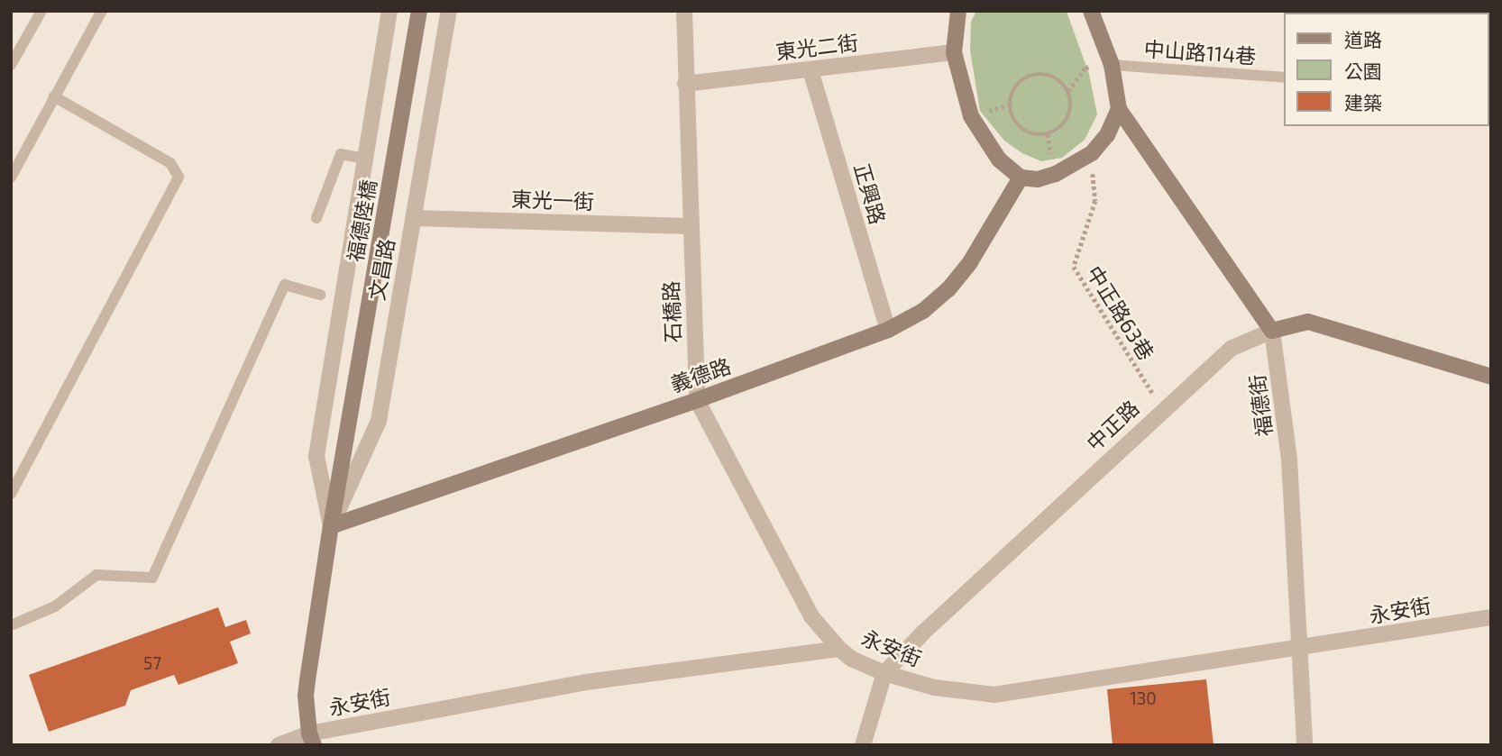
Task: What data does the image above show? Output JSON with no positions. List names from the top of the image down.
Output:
{
  "streets": {
    "main road": [
      "福德陸橋",
      "文昌路",
      "義德路",
      "福德街",
      "中正路"
    ],
    "street": [
      "東光二街",
      "正興路",
      "東光一街",
      "石橋路",
      "永安街"
    ],
    "lane": ["中山路114巷"],
    "path": ["中正路63巷"]
  },
  "crossings": [
    ["東光二街", "正興路"],
    ["東光二街", "石橋路"],
    ["中山路114巷", "福德街"],
    ["正興路", "義德路"],
    ["東光一街", "文昌路"],
    ["東光一街", "石橋路"],
    ["福德陸橋", "文昌路"],
    ["文昌路", "義德路"],
    ["文昌路", "永安街"],
    ["石橋路", "義德路"],
    ["石橋路", "永安街"],
    ["中正路63巷", "中正路"],
    ["福德街", "中正路"],
    ["福德街", "永安街"],
    ["中正路", "永安街"]
  ],
  "house_numbers": ["57", "130"],
  "legend": ["道路", "公園", "建築"]
}
